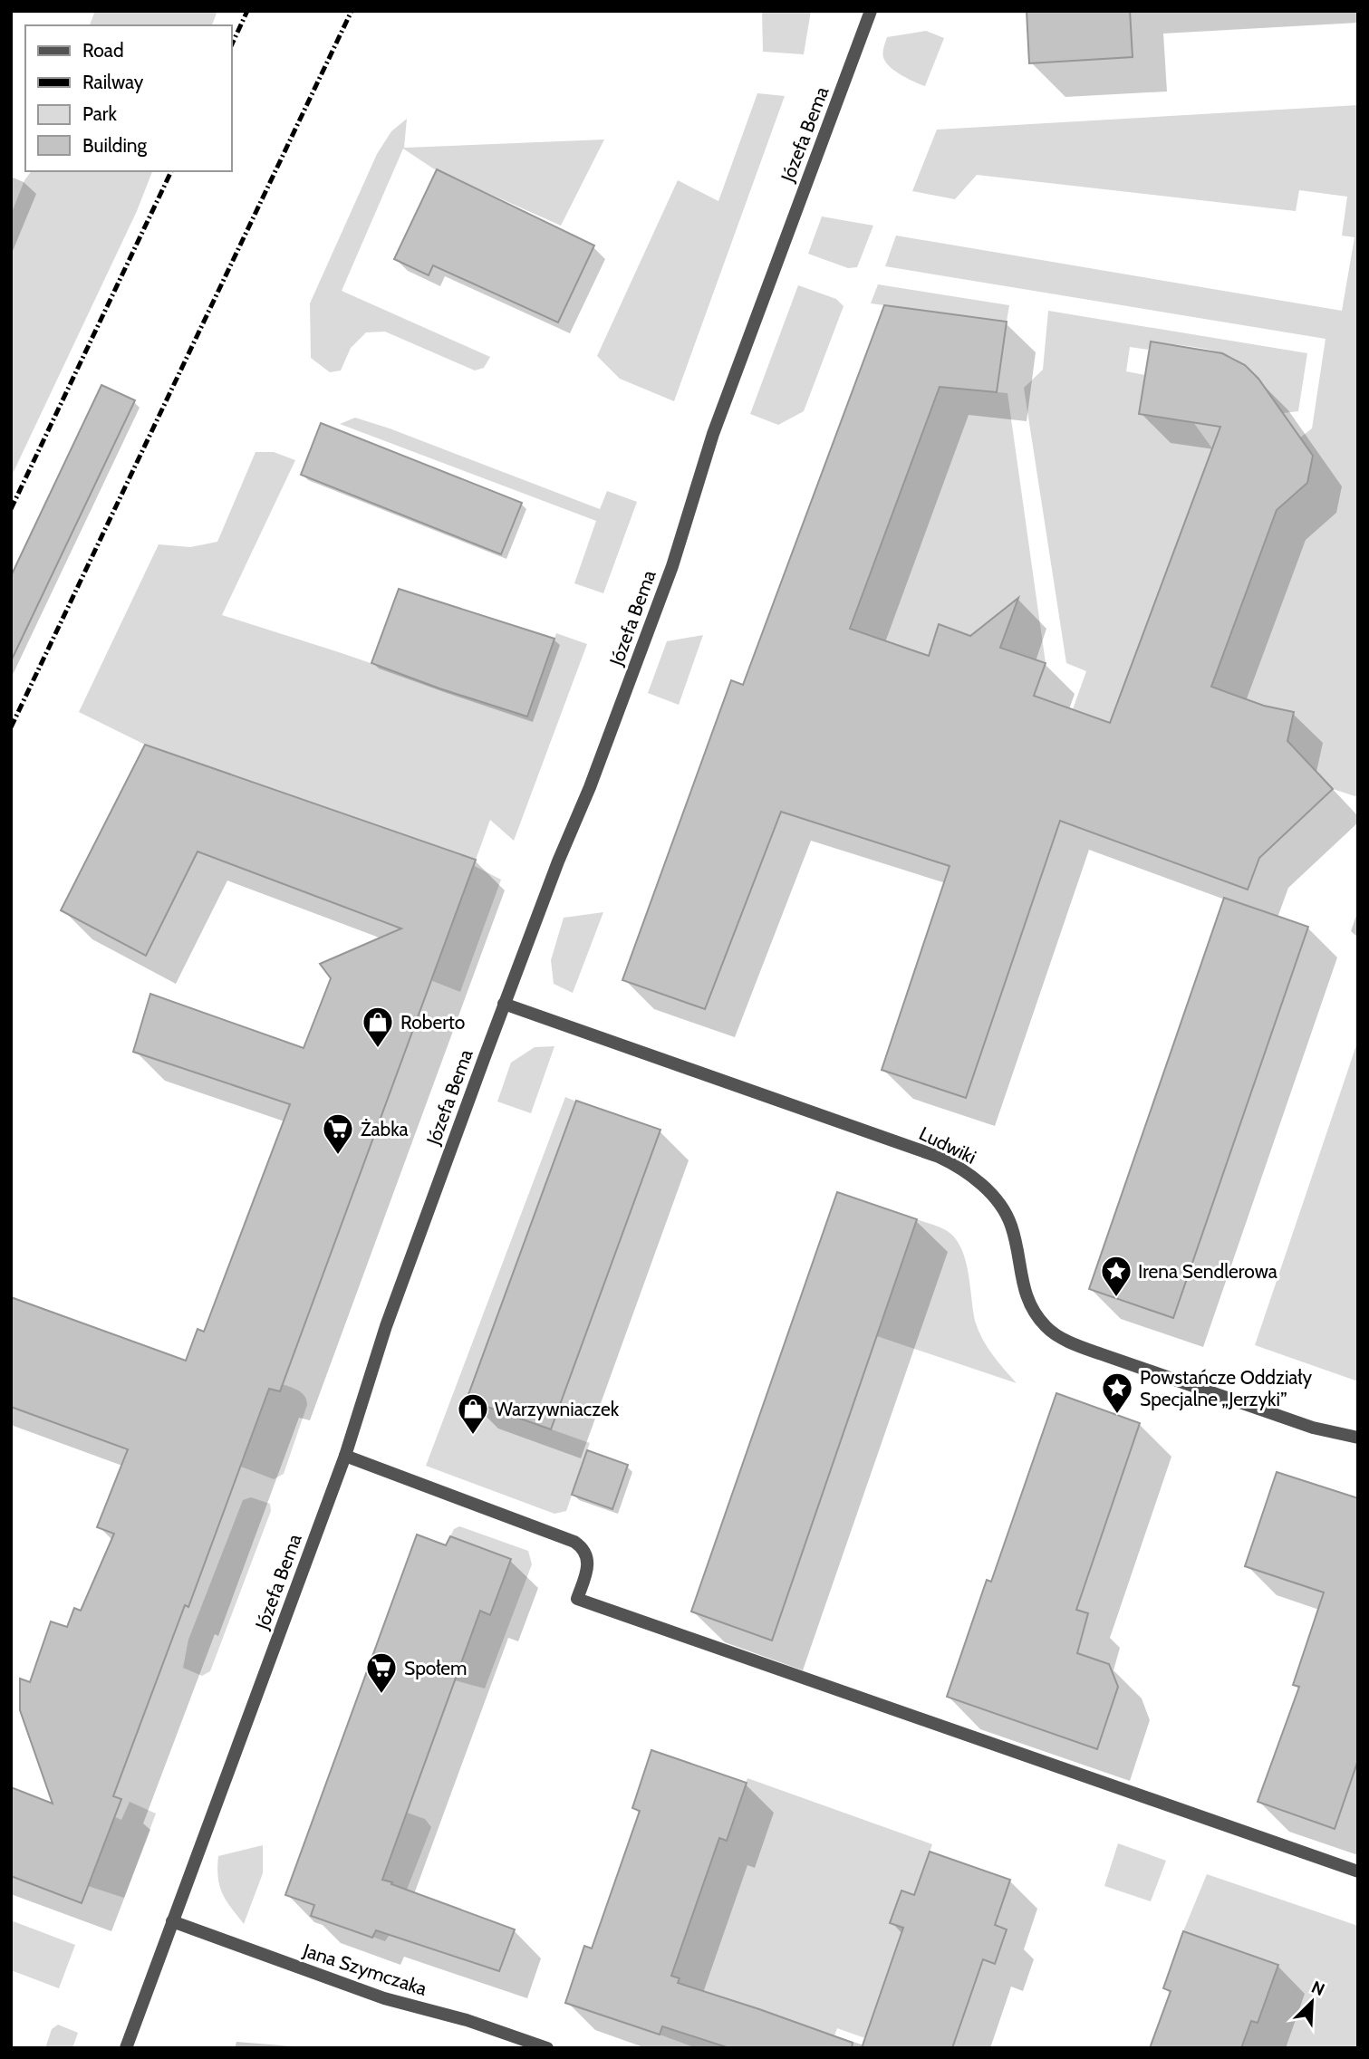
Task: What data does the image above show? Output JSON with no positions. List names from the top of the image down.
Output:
{
  "streets": {
    "street": ["Józefa Bema", "Ludwiki", "Jana Szymczaka"]
  },
  "crossings": [
    ["Józefa Bema", "Ludwiki"],
    ["Józefa Bema", "Jana Szymczaka"]
  ],
  "places": {
    "shop": ["Roberto", "Warzywniaczek"],
    "supermarket": ["Żabka", "Społem"],
    "place": ["Irena Sendlerowa", "Powstańcze Oddziały Specjalne „Jerzyki”"]
  },
  "legend": [
    "Road",
    "Railway",
    "Park",
    "Building"
  ],
  "north": "top right"
}
